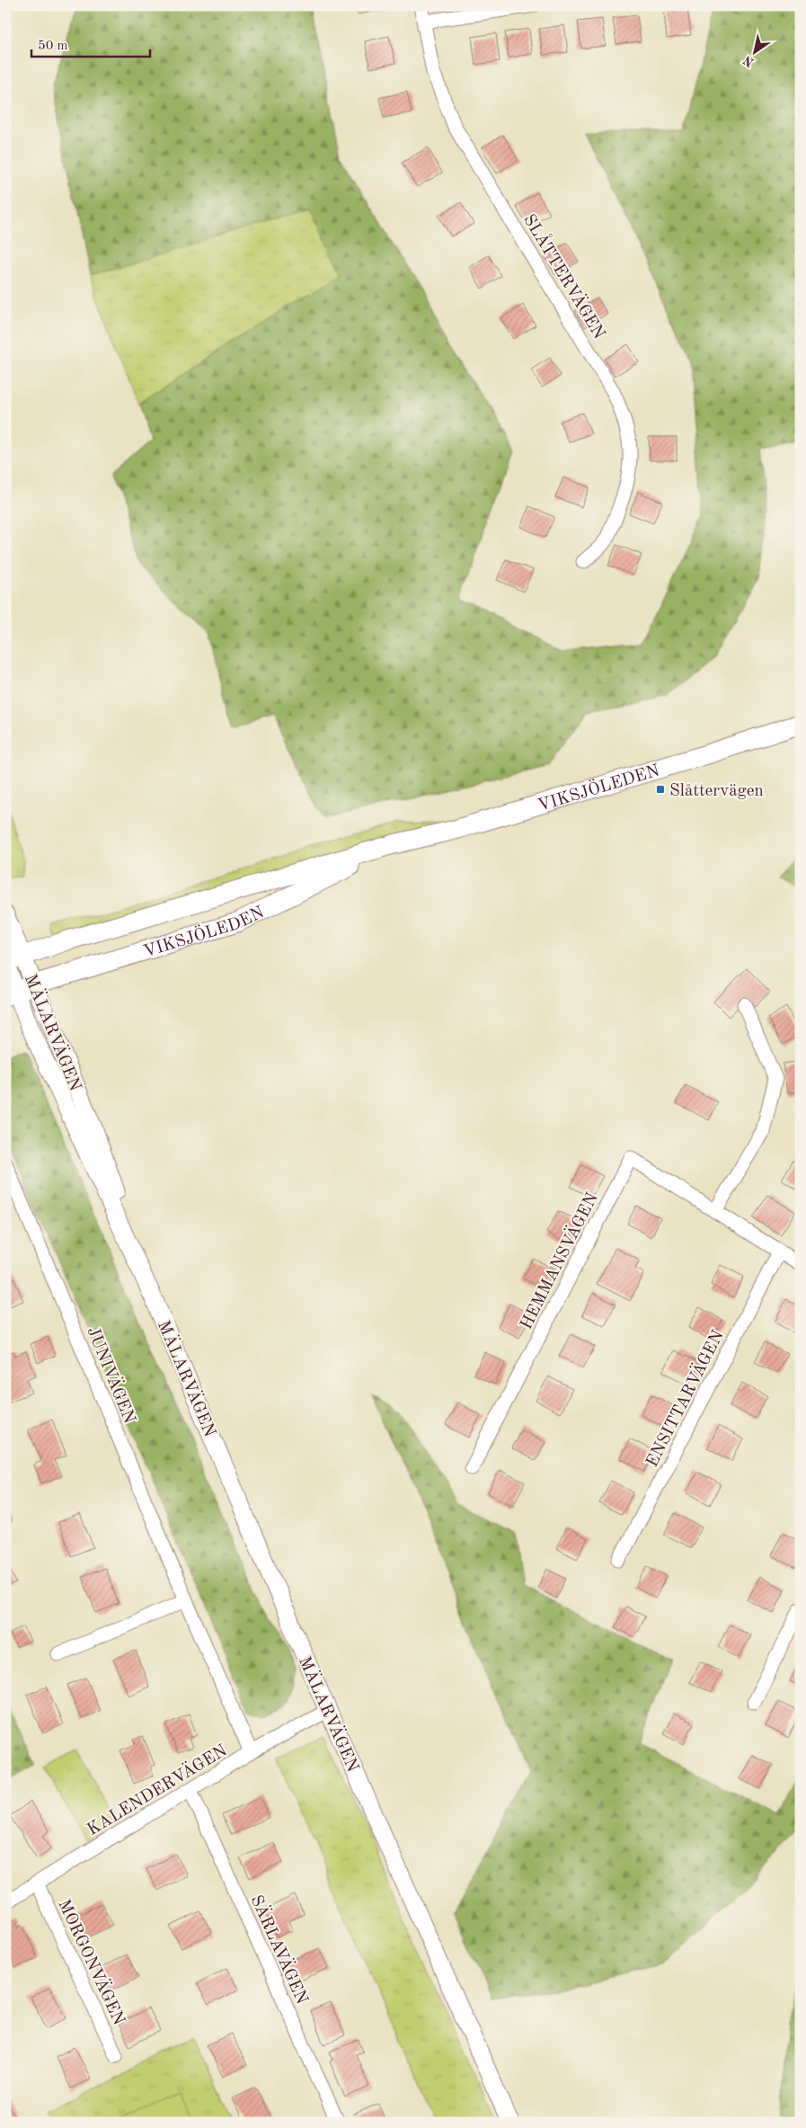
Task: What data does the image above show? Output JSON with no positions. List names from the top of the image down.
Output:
{
  "streets": {
    "main road": ["VIKSJÖLEDEN"],
    "street": [
      "SLÅTTERVÄGEN",
      "MÄLARVÄGEN",
      "HEMMANSVÄGEN",
      "JUNIVÄGEN",
      "ENSITTARVÄGEN",
      "KALENDERVÄGEN",
      "SÄRLAVÄGEN",
      "MORGONVÄGEN"
    ]
  },
  "crossings": [
    ["VIKSJÖLEDEN", "MÄLARVÄGEN"],
    ["MÄLARVÄGEN", "KALENDERVÄGEN"],
    ["HEMMANSVÄGEN", "ENSITTARVÄGEN"],
    ["JUNIVÄGEN", "KALENDERVÄGEN"],
    ["KALENDERVÄGEN", "SÄRLAVÄGEN"],
    ["KALENDERVÄGEN", "MORGONVÄGEN"]
  ],
  "places": {
    "transit": ["Slåttervägen"]
  },
  "scale_bar": "50 m",
  "north": "bottom left"
}
